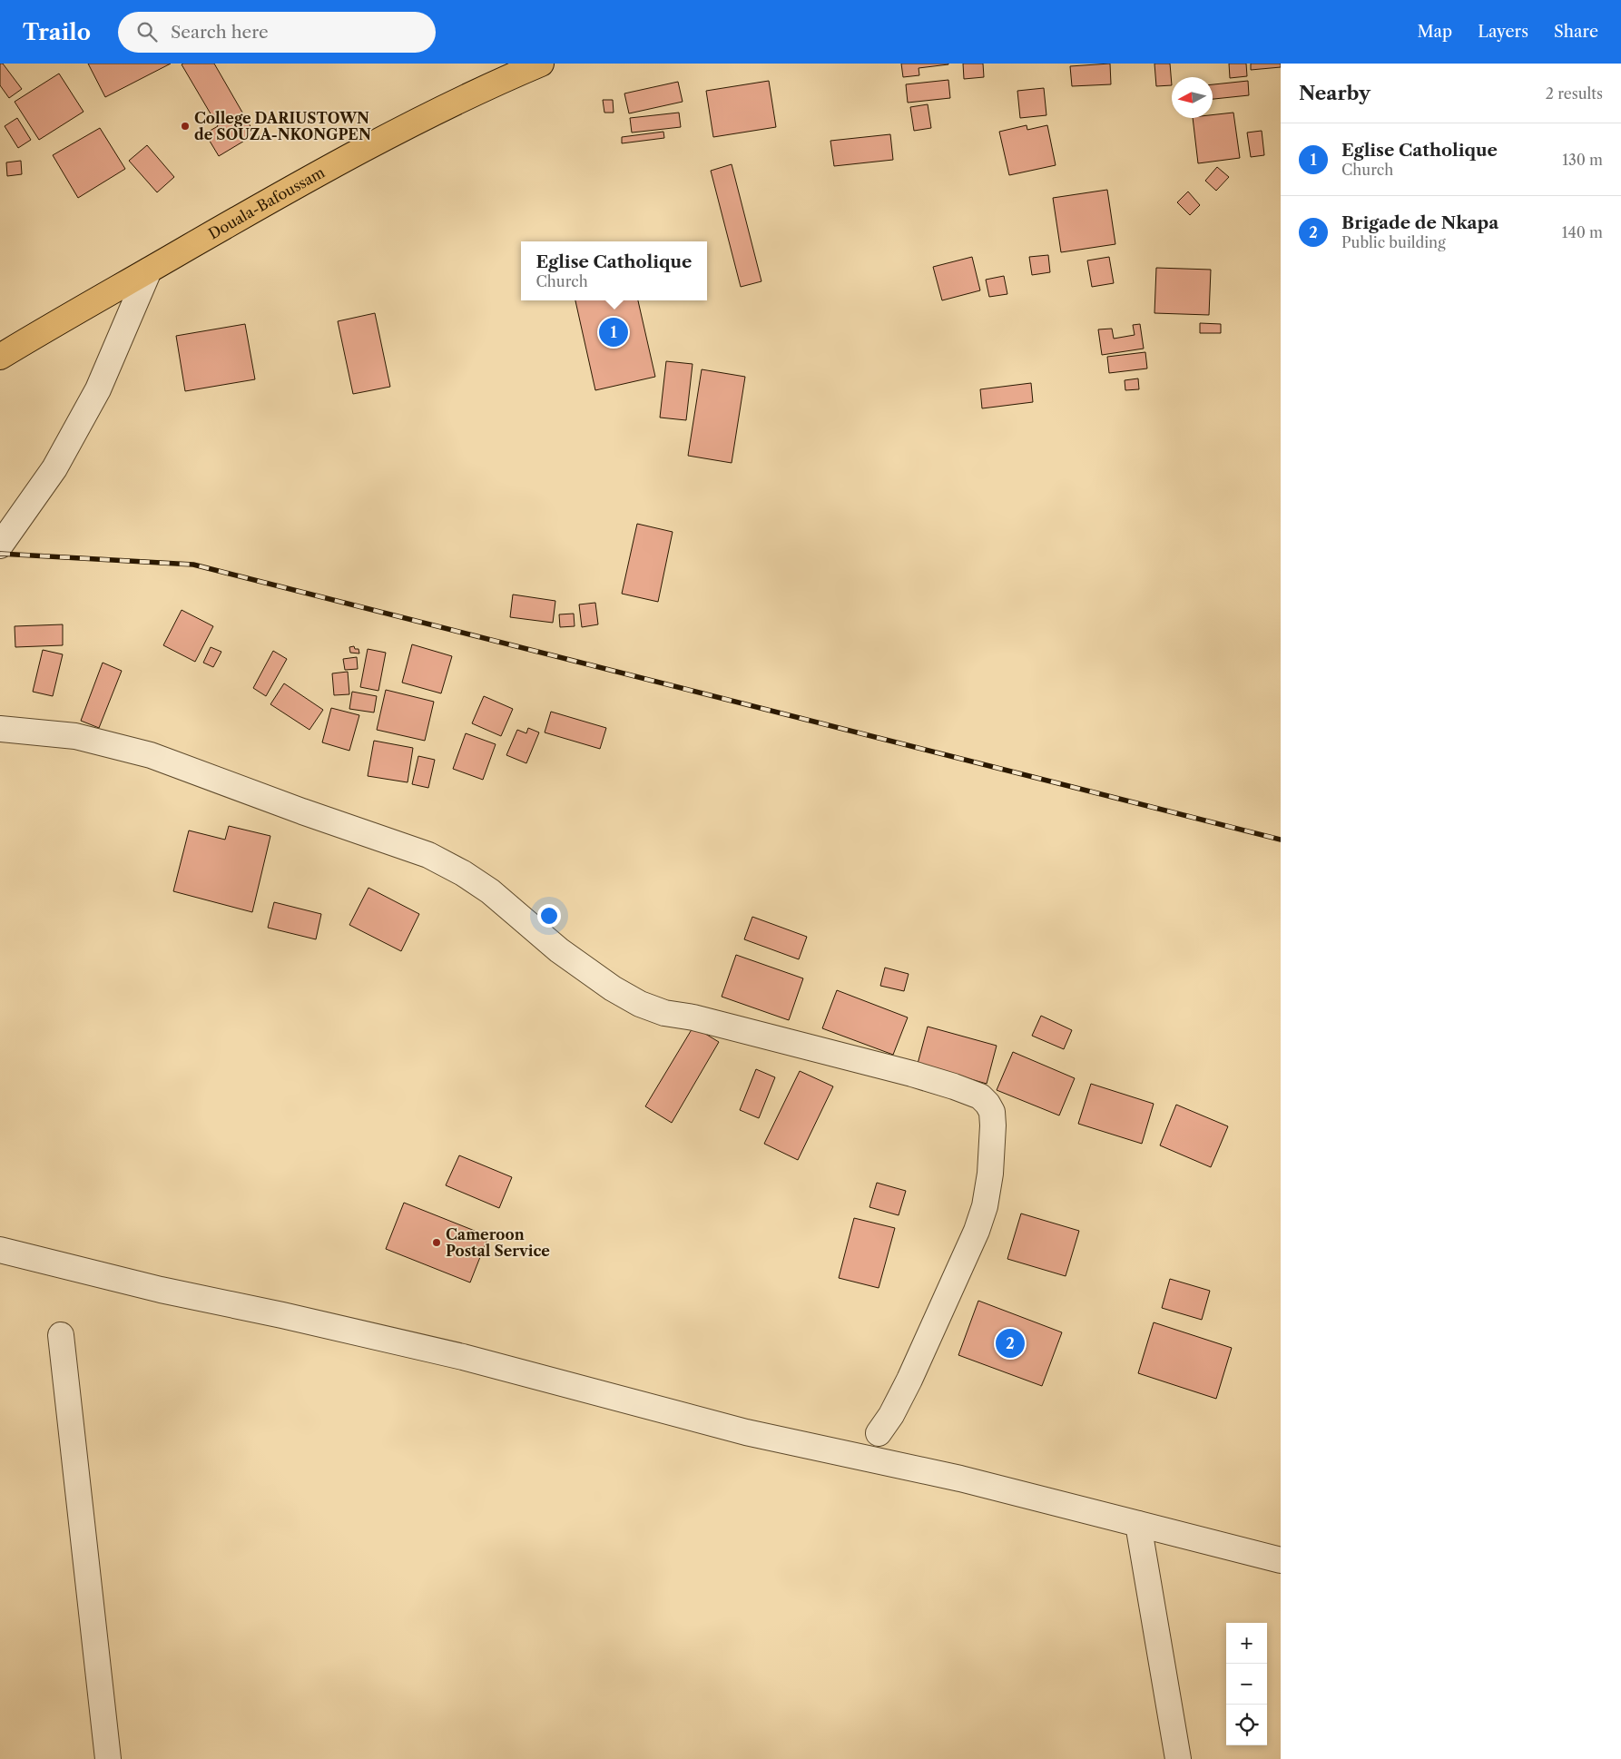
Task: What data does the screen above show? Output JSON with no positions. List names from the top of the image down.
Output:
{
  "streets": {
    "highway": ["Douala-Bafoussam"]
  },
  "places": ["College DARIUSTOWN de SOUZA-NKONGPEN", "Cameroon Postal Service"],
  "north": "left",
  "page": {
    "header": "Trailo",
    "search": "Search here",
    "nav": ["Map", "Layers", "Share"],
    "heading": ["Nearby", "2 results"],
    "list": [
      {
        "mark": "1",
        "name": "Eglise Catholique",
        "note": "Church",
        "value": "130 m"
      },
      {
        "mark": "2",
        "name": "Brigade de Nkapa",
        "note": "Public building",
        "value": "140 m"
      }
    ],
    "popup": ["Eglise Catholique", "Church"],
    "pins": ["1", "2"],
    "map_buttons": ["+", "−"]
  }
}
